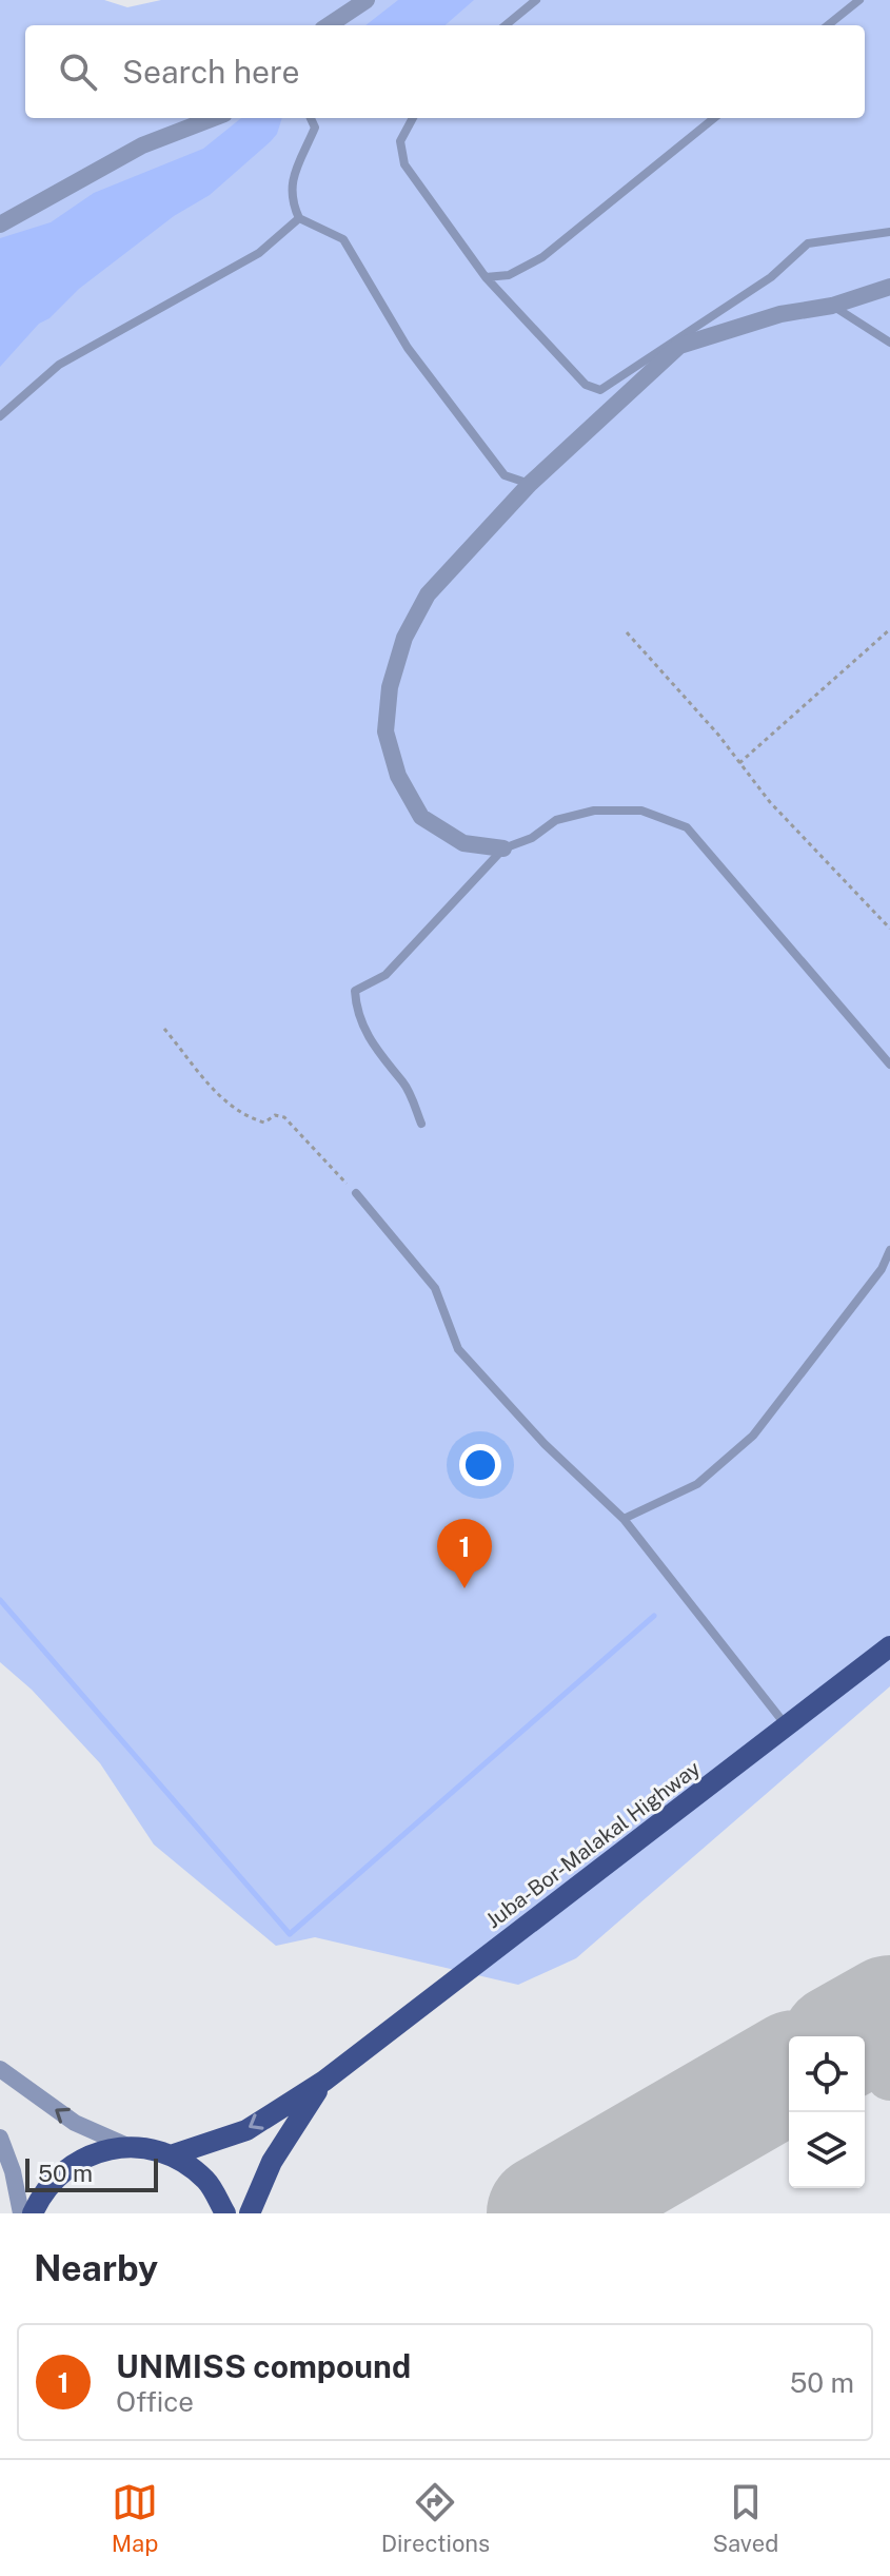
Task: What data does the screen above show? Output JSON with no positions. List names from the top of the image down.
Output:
{
  "streets": {
    "main road": ["Juba-Bor-Malakal Highway"]
  },
  "scale_bar": "50 m",
  "page": {
    "search": "Search here",
    "pins": "1",
    "scale": "50 m",
    "heading": "Nearby",
    "list": [
      {
        "mark": "1",
        "name": "UNMISS compound",
        "note": "Office",
        "value": "50 m"
      }
    ],
    "nav": ["Map", "Directions", "Saved"]
  }
}
